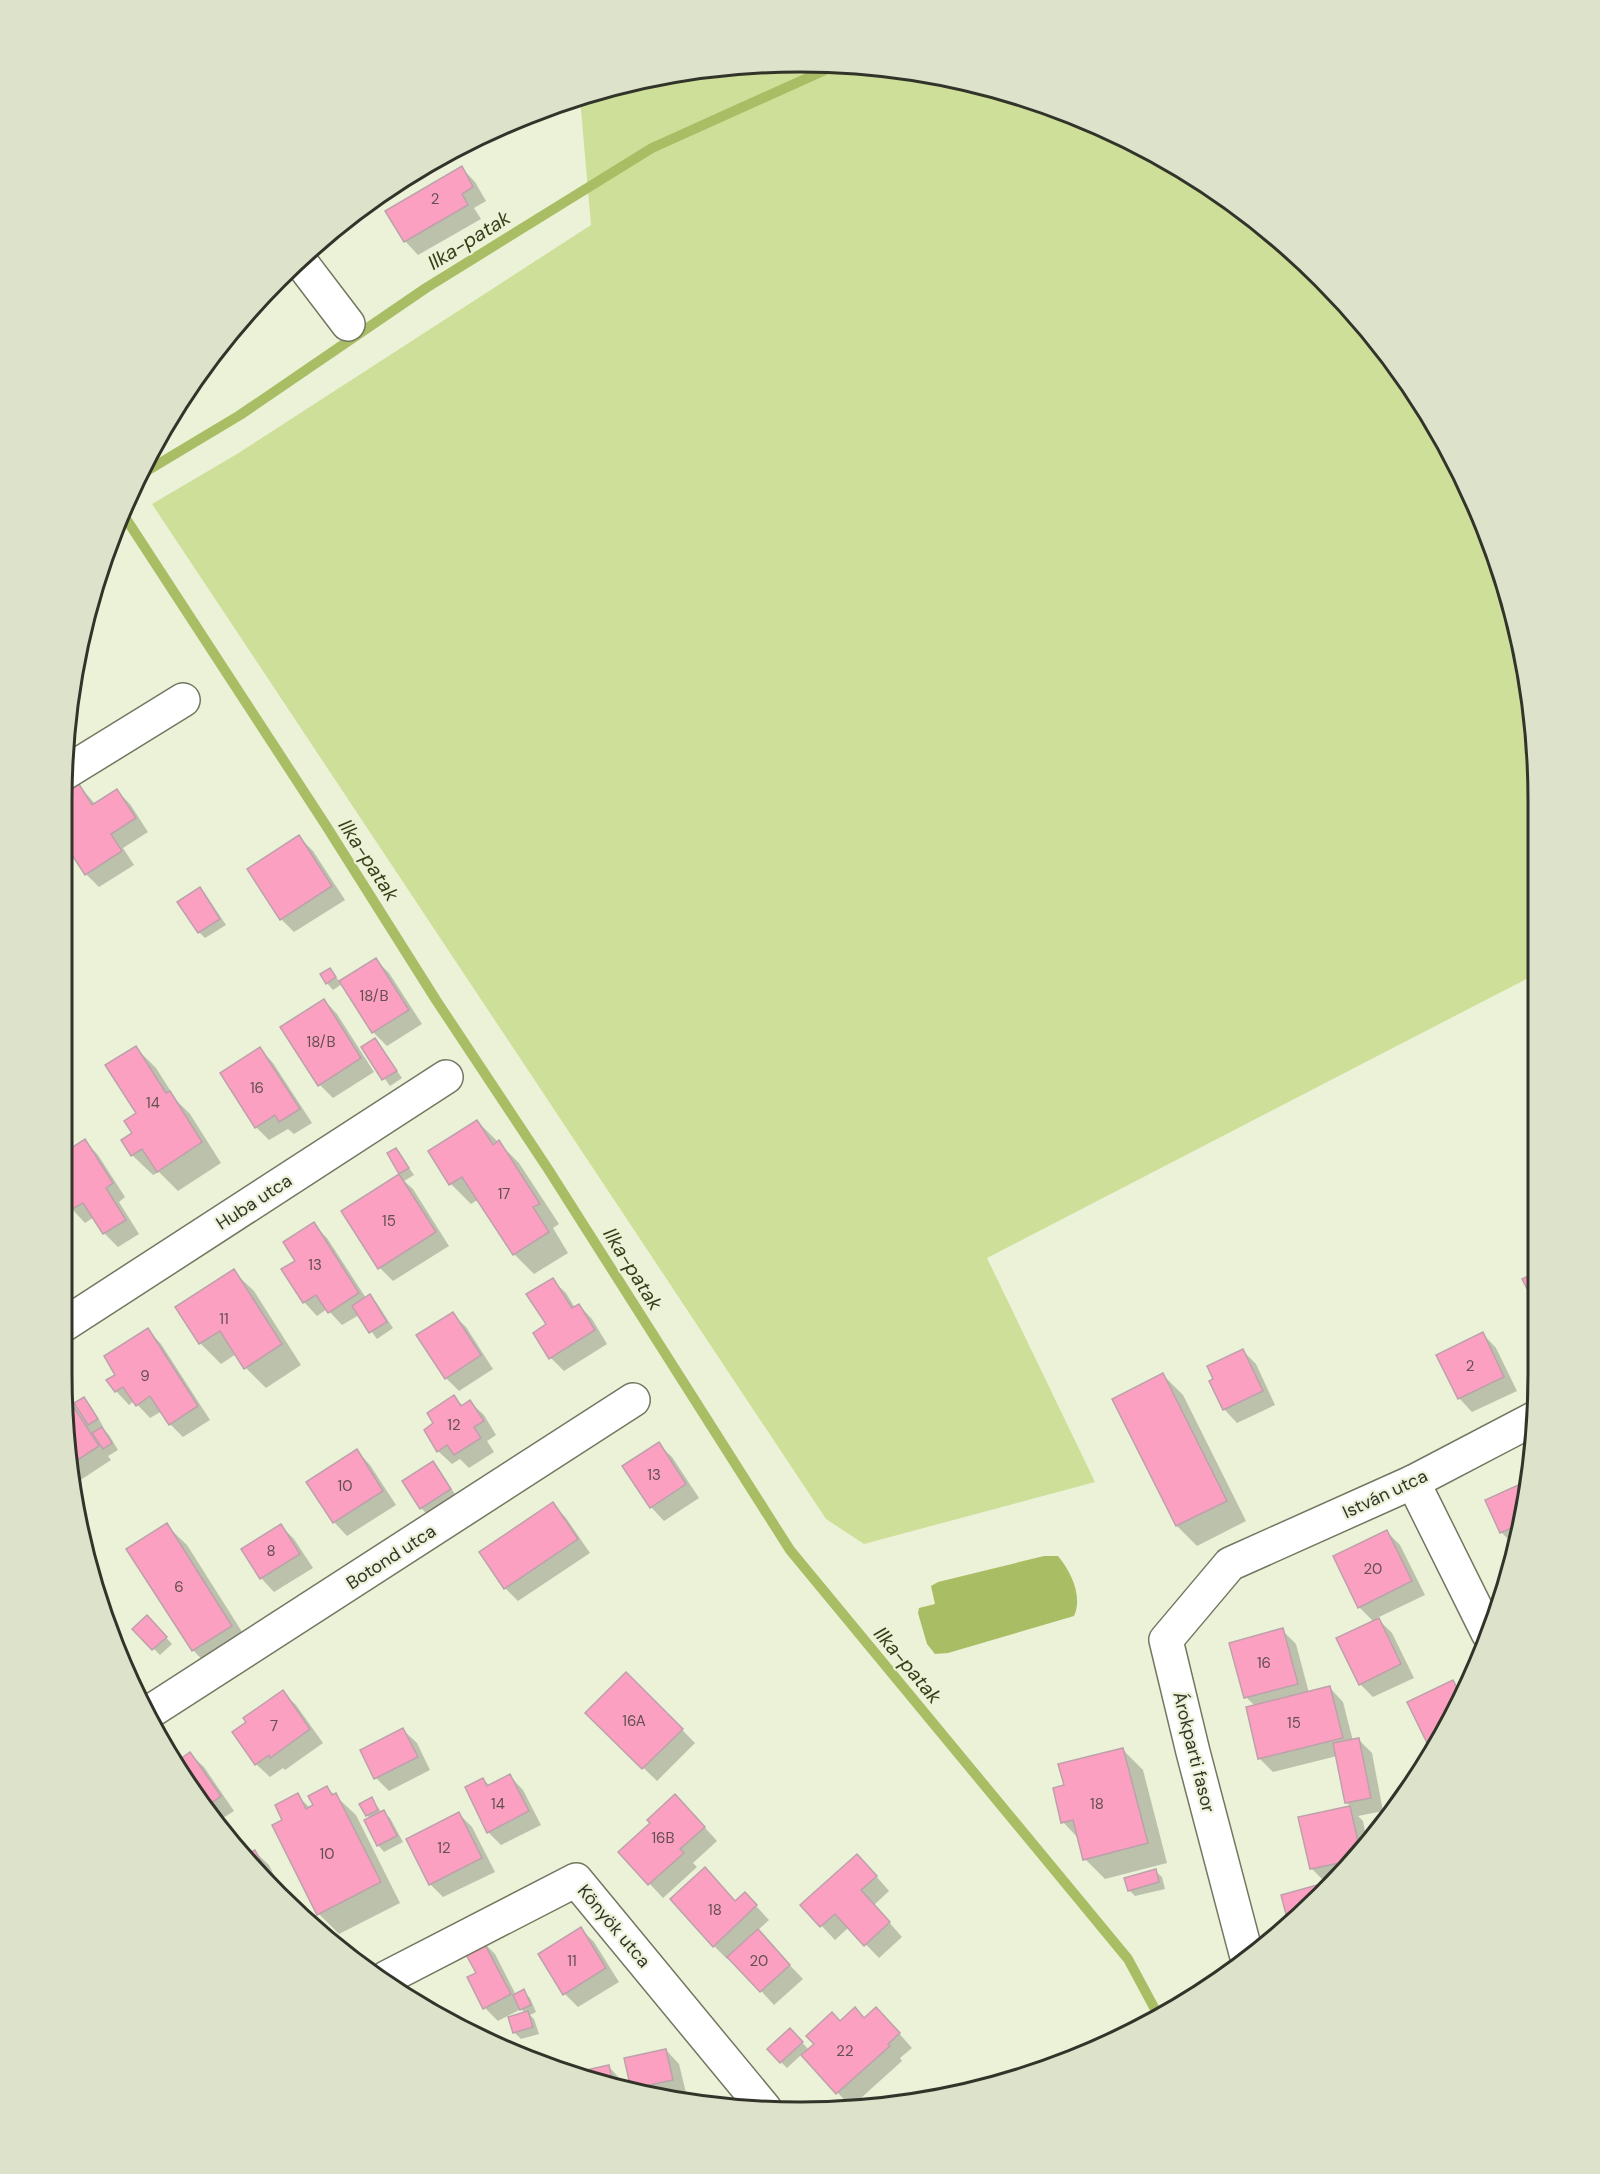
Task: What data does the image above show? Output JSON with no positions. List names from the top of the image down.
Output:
{
  "streets": {
    "street": [
      "Huba utca",
      "István utca",
      "Botond utca",
      "Árokparti fasor",
      "Könyök utca"
    ]
  },
  "crossings": [
    ["István utca", "Árokparti fasor"]
  ],
  "water": ["Ilka-patak"],
  "house_numbers": [
    "2",
    "18/B",
    "18/B",
    "16",
    "14",
    "17",
    "15",
    "13",
    "11",
    "2",
    "9",
    "12",
    "13",
    "10",
    "8",
    "20",
    "6",
    "16",
    "16A",
    "15",
    "7",
    "14",
    "18",
    "16B",
    "12",
    "10",
    "18",
    "11",
    "20",
    "22"
  ]
}
